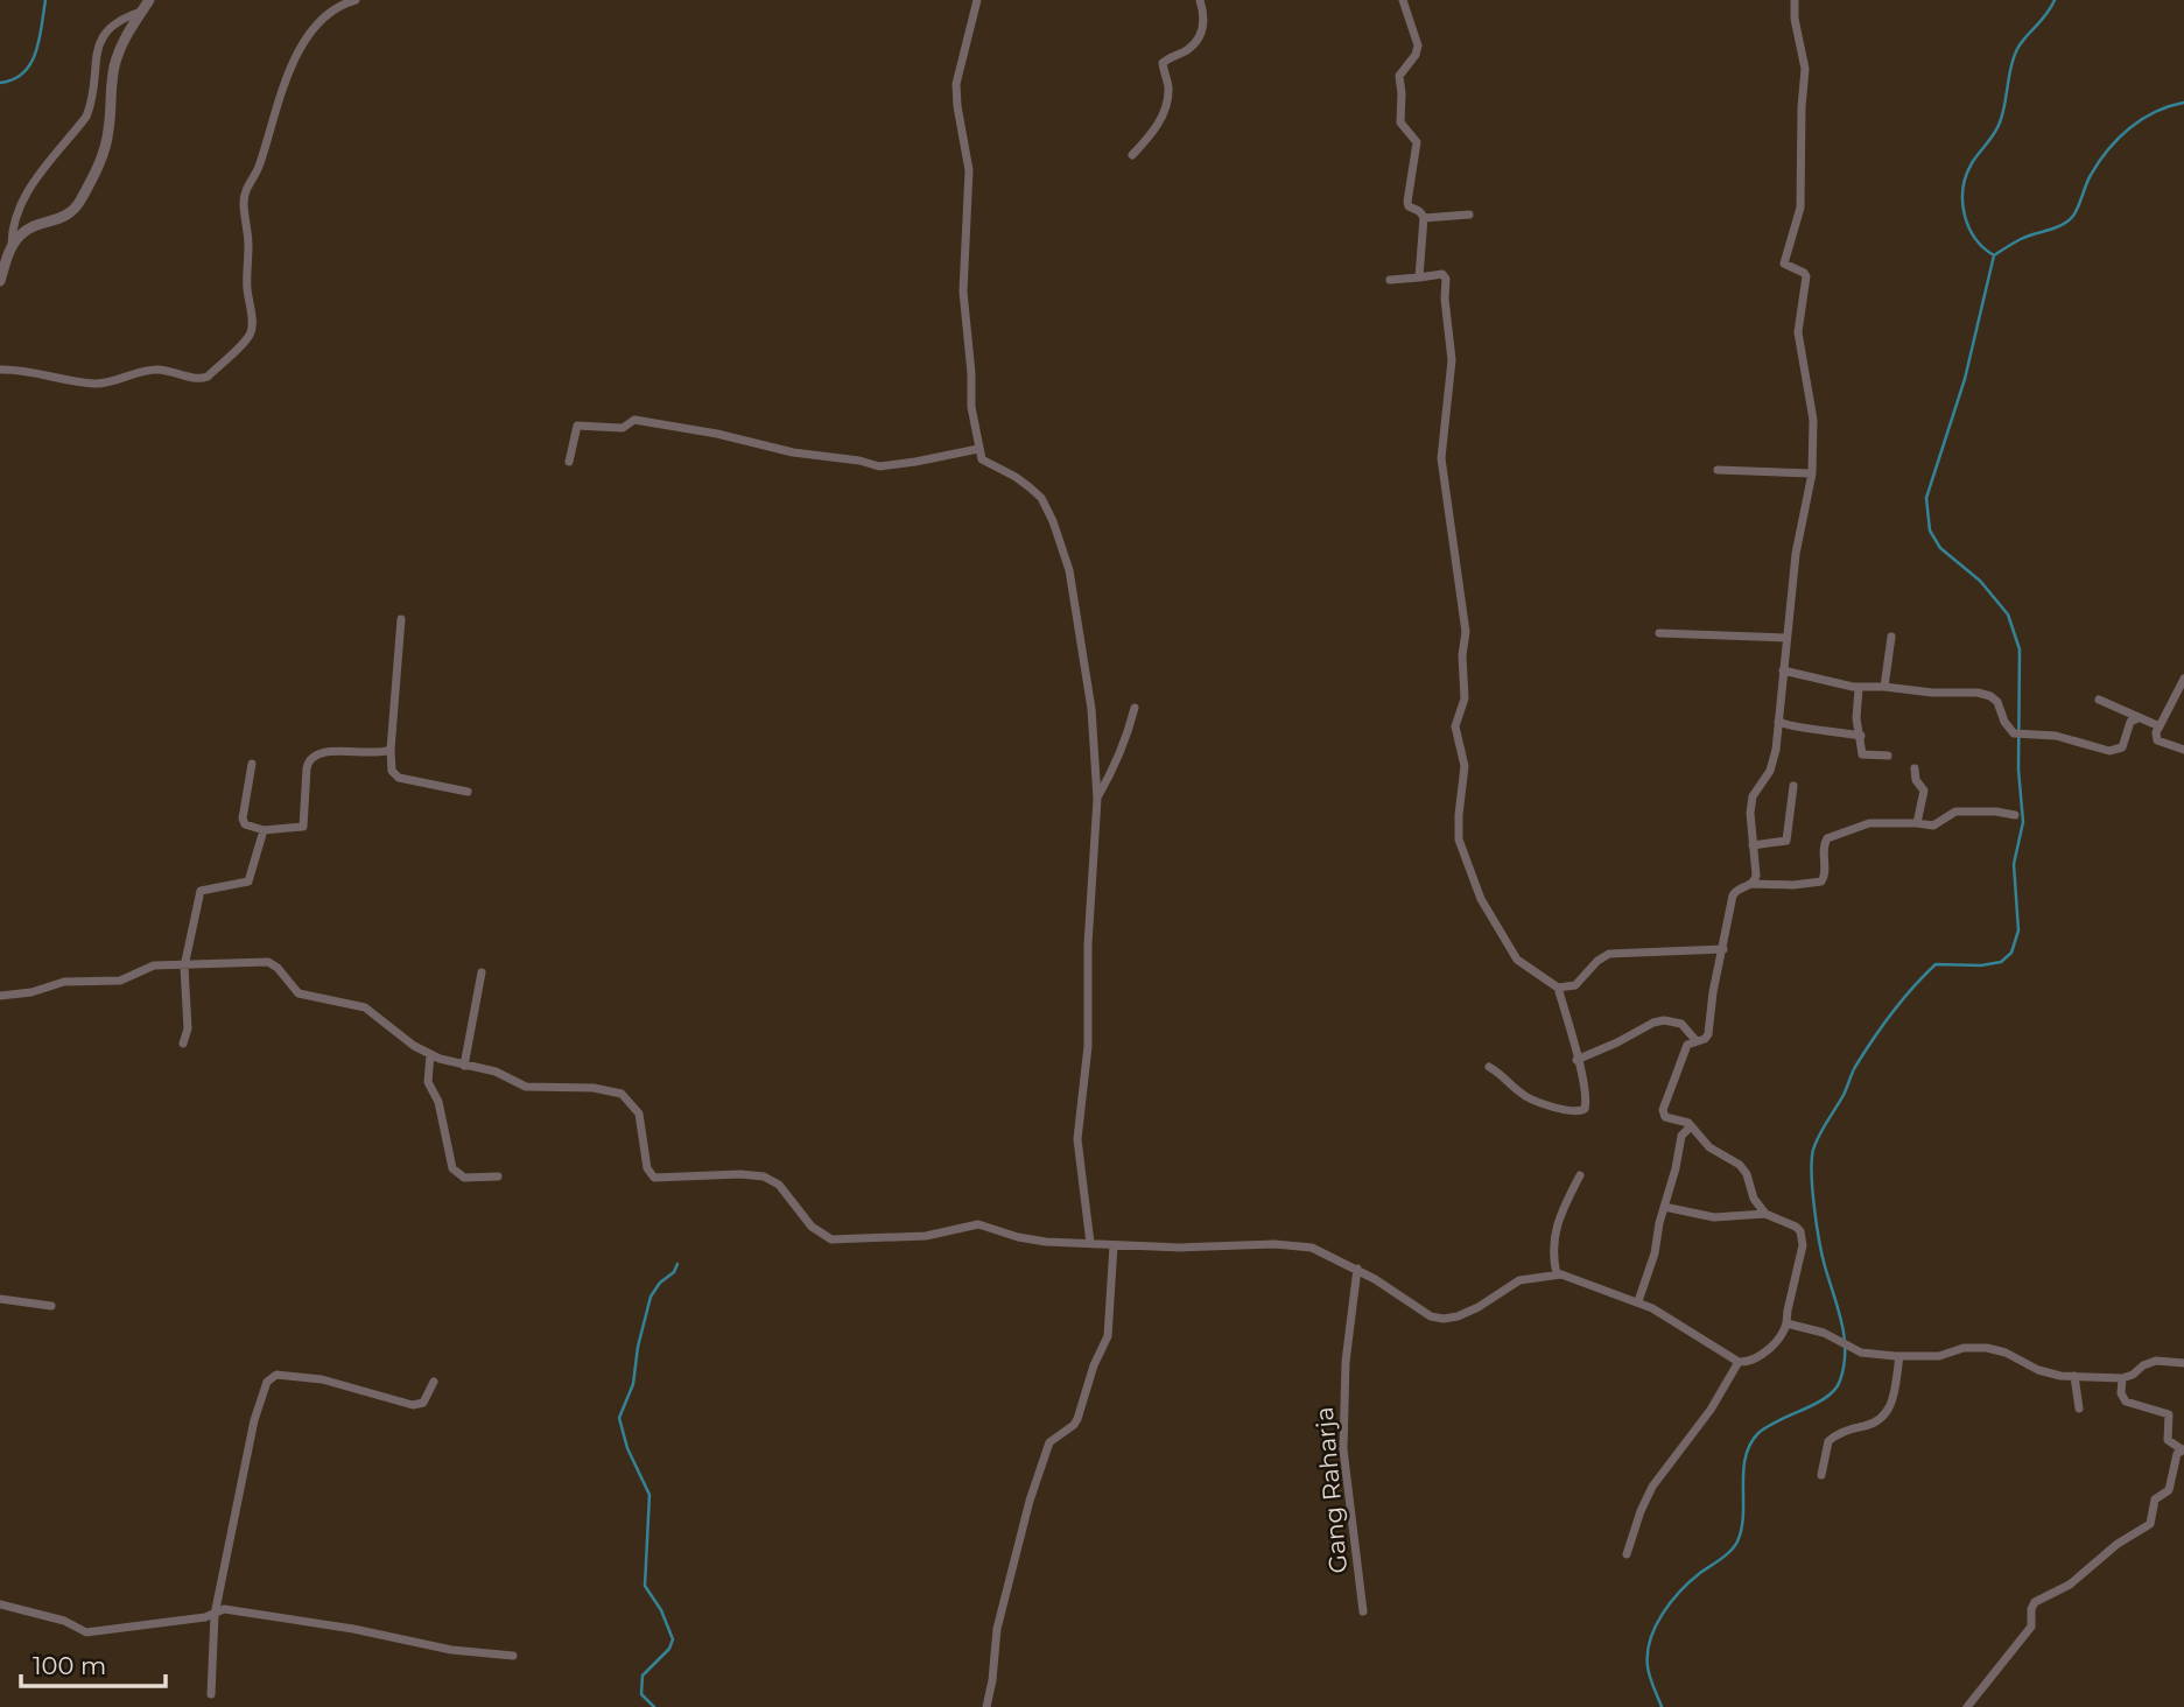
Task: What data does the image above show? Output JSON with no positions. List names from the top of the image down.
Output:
{
  "streets": {
    "street": ["Gang Raharja"]
  },
  "scale_bar": "100 m"
}
